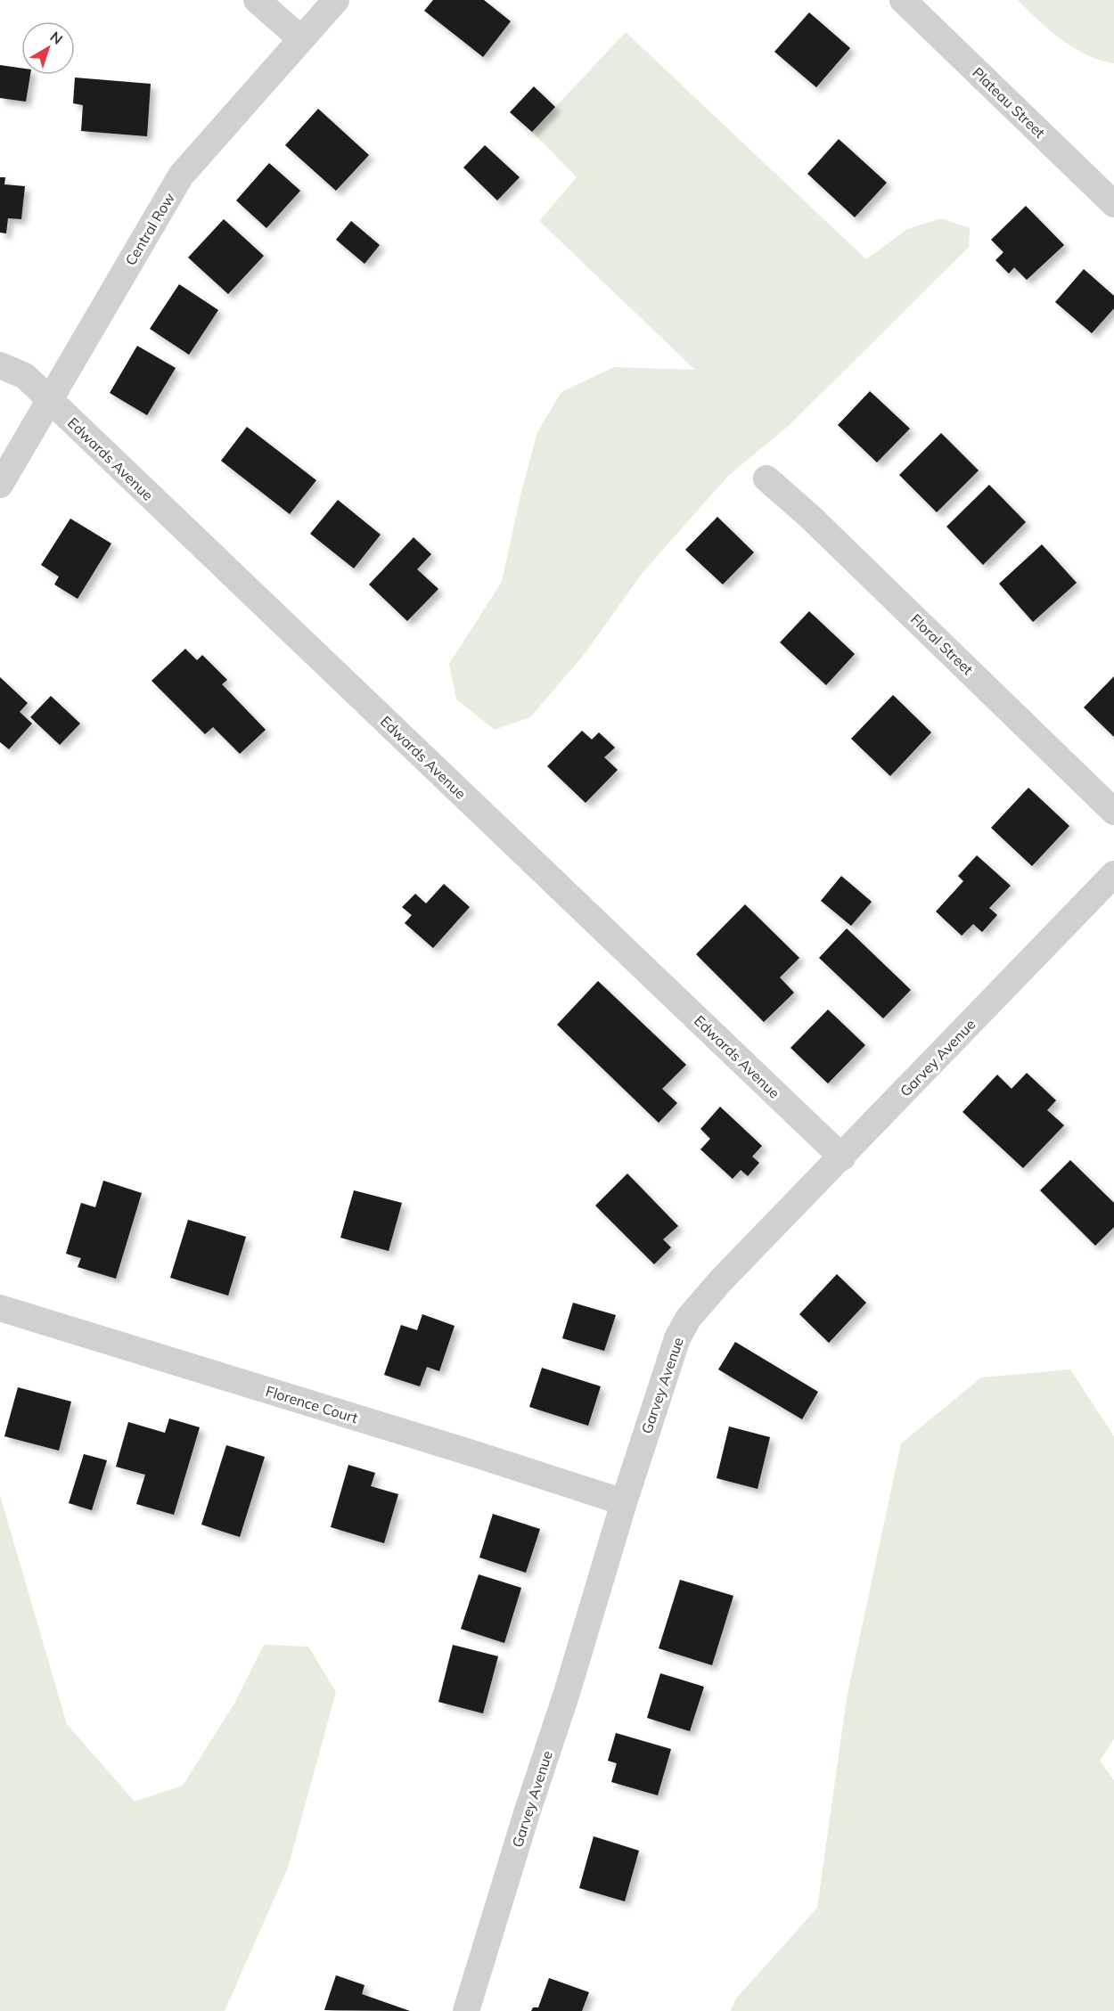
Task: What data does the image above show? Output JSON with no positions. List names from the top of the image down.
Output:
{
  "streets": {
    "street": [
      "Plateau Street",
      "Central Row",
      "Edwards Avenue",
      "Floral Street",
      "Garvey Avenue",
      "Florence Court"
    ]
  },
  "crossings": [
    ["Central Row", "Edwards Avenue"],
    ["Edwards Avenue", "Garvey Avenue"],
    ["Garvey Avenue", "Florence Court"]
  ],
  "north": "top right"
}
